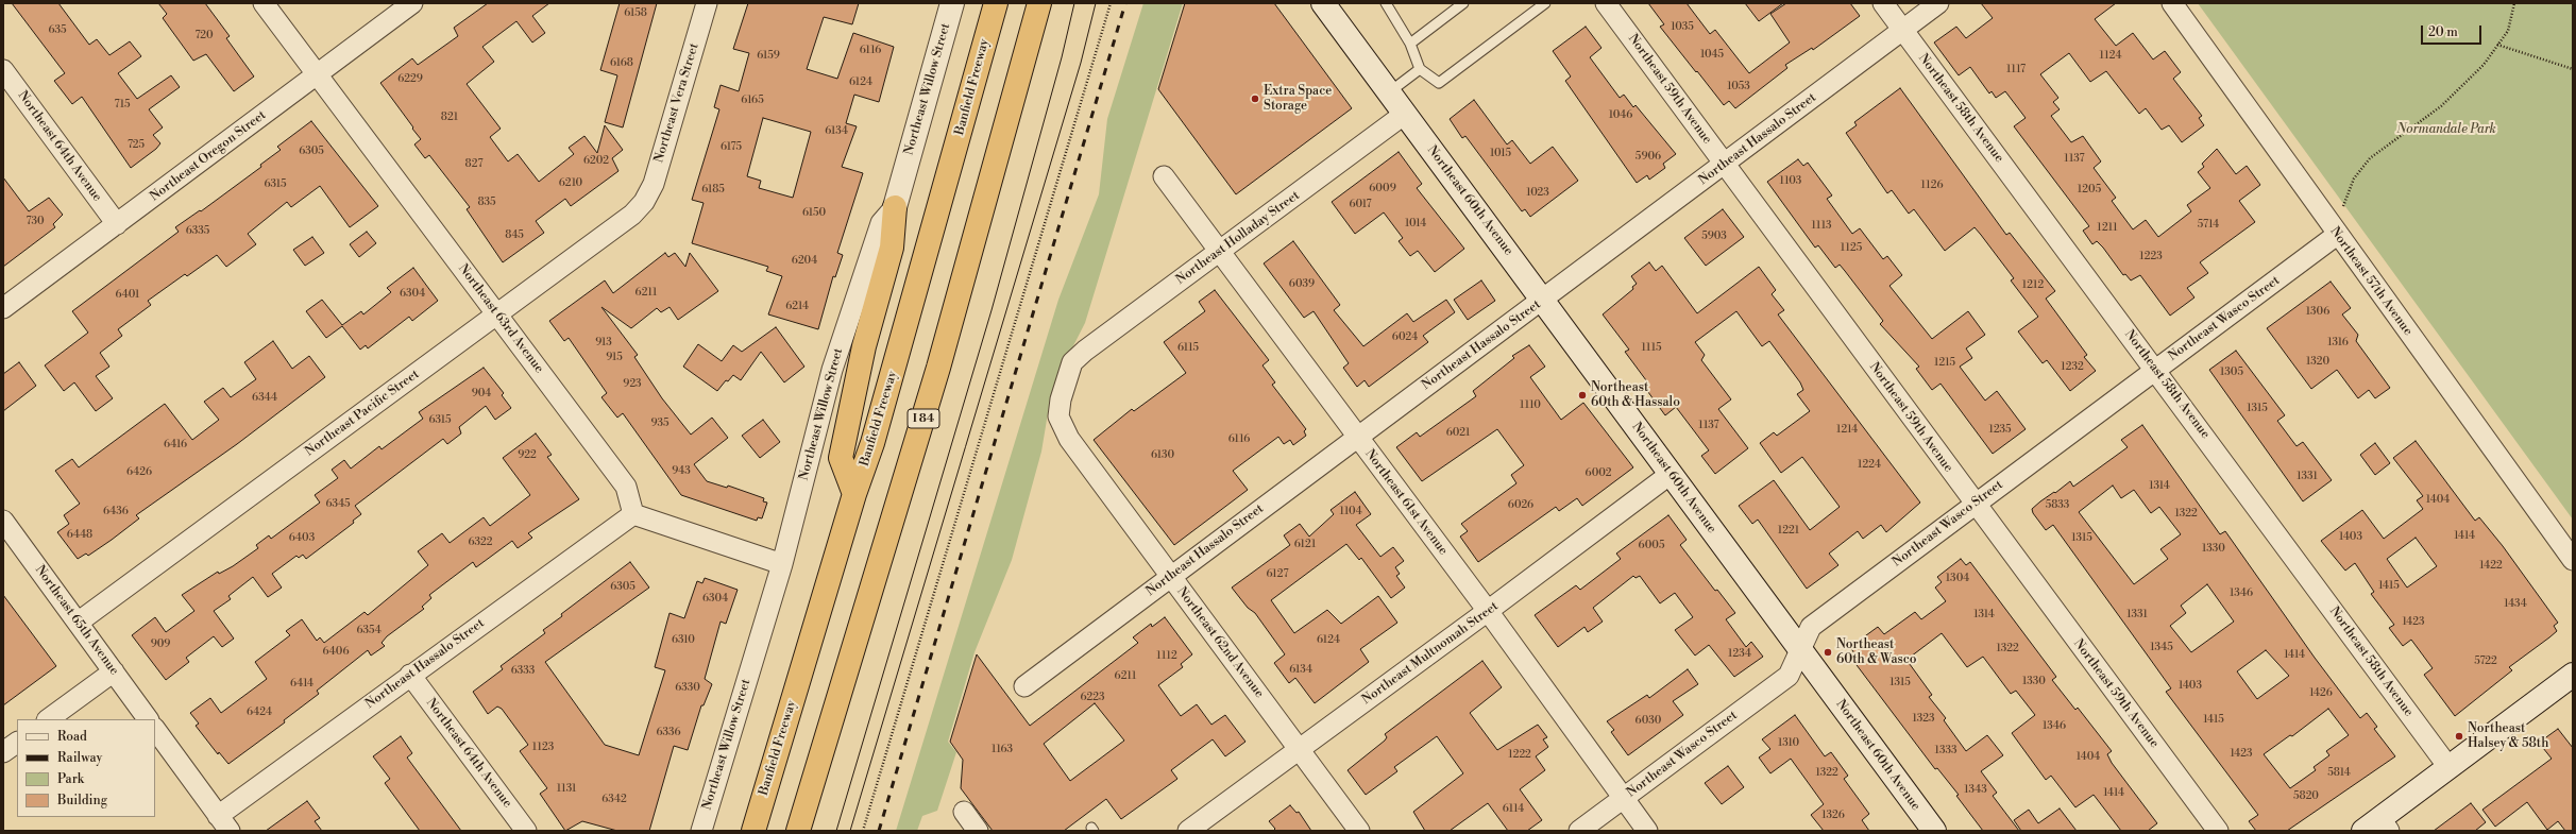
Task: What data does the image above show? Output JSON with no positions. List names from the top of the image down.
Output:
{
  "streets": {
    "highway": ["Banfield Freeway", "I 84"],
    "main road": ["Northeast Willow Street", "Northeast 60th Avenue"],
    "street": [
      "Northeast 59th Avenue",
      "Northeast Vera Street",
      "Northeast 58th Avenue",
      "Northeast Hassalo Street",
      "Northeast 64th Avenue",
      "Northeast Oregon Street",
      "Northeast Holladay Street",
      "Northeast 57th Avenue",
      "Northeast 63rd Avenue",
      "Northeast Wasco Street",
      "Northeast Pacific Street",
      "Northeast 61st Avenue",
      "Northeast 65th Avenue",
      "Northeast 62nd Avenue",
      "Northeast Multnomah Street"
    ]
  },
  "crossings": [
    ["Northeast 59th Avenue", "Northeast Hassalo Street"],
    ["Northeast 59th Avenue", "Northeast Wasco Street"],
    ["Northeast Vera Street", "Northeast Pacific Street"],
    ["Northeast 58th Avenue", "Northeast Hassalo Street"],
    ["Northeast 58th Avenue", "Northeast Wasco Street"],
    ["Northeast Hassalo Street", "Northeast 64th Avenue"],
    ["Northeast Hassalo Street", "Northeast 60th Avenue"],
    ["Northeast Hassalo Street", "Northeast 63rd Avenue"],
    ["Northeast Hassalo Street", "Northeast 61st Avenue"],
    ["Northeast Hassalo Street", "Northeast 62nd Avenue"],
    ["Northeast 64th Avenue", "Northeast Oregon Street"],
    ["Northeast Oregon Street", "Northeast 63rd Avenue"],
    ["Northeast 60th Avenue", "Northeast Holladay Street"],
    ["Northeast 60th Avenue", "Northeast Wasco Street"],
    ["Northeast 60th Avenue", "Northeast Multnomah Street"],
    ["Northeast Holladay Street", "Northeast 61st Avenue"],
    ["Northeast Holladay Street", "Northeast 62nd Avenue"],
    ["Northeast 57th Avenue", "Northeast Wasco Street"],
    ["Northeast 63rd Avenue", "Northeast Pacific Street"],
    ["Northeast Wasco Street", "Northeast 61st Avenue"],
    ["Northeast Pacific Street", "Northeast 65th Avenue"],
    ["Northeast 61st Avenue", "Northeast Multnomah Street"],
    ["Northeast 62nd Avenue", "Northeast Multnomah Street"]
  ],
  "parks": ["Normandale Park"],
  "places": [
    "Extra Space Storage",
    "Northeast 60th & Hassalo",
    "Northeast 60th & Wasco",
    "Northeast Halsey & 58th"
  ],
  "house_numbers": [
    "6158",
    "1035",
    "635",
    "720",
    "6116",
    "1045",
    "6159",
    "1124",
    "6168",
    "1117",
    "6229",
    "6124",
    "1053",
    "6165",
    "715",
    "1046",
    "821",
    "6134",
    "725",
    "6175",
    "6305",
    "1015",
    "5906",
    "1137",
    "6202",
    "827",
    "1103",
    "6210",
    "6315",
    "1126",
    "6009",
    "6185",
    "1205",
    "1023",
    "835",
    "6017",
    "6150",
    "730",
    "1014",
    "5714",
    "1113",
    "1211",
    "6335",
    "845",
    "5903",
    "1125",
    "1223",
    "6204",
    "6039",
    "1212",
    "6211",
    "6304",
    "6401",
    "6214",
    "1306",
    "6024",
    "913",
    "1316",
    "6115",
    "1115",
    "915",
    "1320",
    "1215",
    "1232",
    "1305",
    "923",
    "904",
    "6344",
    "1110",
    "1315",
    "6315",
    "935",
    "1137",
    "1214",
    "1235",
    "6021",
    "6116",
    "6416",
    "922",
    "6130",
    "1224",
    "943",
    "6426",
    "6002",
    "1331",
    "1314",
    "1404",
    "6345",
    "6026",
    "5833",
    "6436",
    "1104",
    "1322",
    "1221",
    "6448",
    "1414",
    "1403",
    "6403",
    "1315",
    "6322",
    "6121",
    "6005",
    "1330",
    "1422",
    "6127",
    "1304",
    "1415",
    "6305",
    "1346",
    "6304",
    "1434",
    "1314",
    "1331",
    "1423",
    "6354",
    "6310",
    "6124",
    "909",
    "1345",
    "1322",
    "6406",
    "1234",
    "1414",
    "1112",
    "5722",
    "6134",
    "6333",
    "6211",
    "1330",
    "1315",
    "6414",
    "1403",
    "6330",
    "1426",
    "6223",
    "6424",
    "1323",
    "1415",
    "6030",
    "1346",
    "6336",
    "1310",
    "1123",
    "1163",
    "1333",
    "1423",
    "1222",
    "1404",
    "1322",
    "5814",
    "1131",
    "1343",
    "1414",
    "5820",
    "6342",
    "6114",
    "1326"
  ],
  "legend": [
    "Road",
    "Railway",
    "Park",
    "Building"
  ],
  "scale_bar": "20 m"
}
